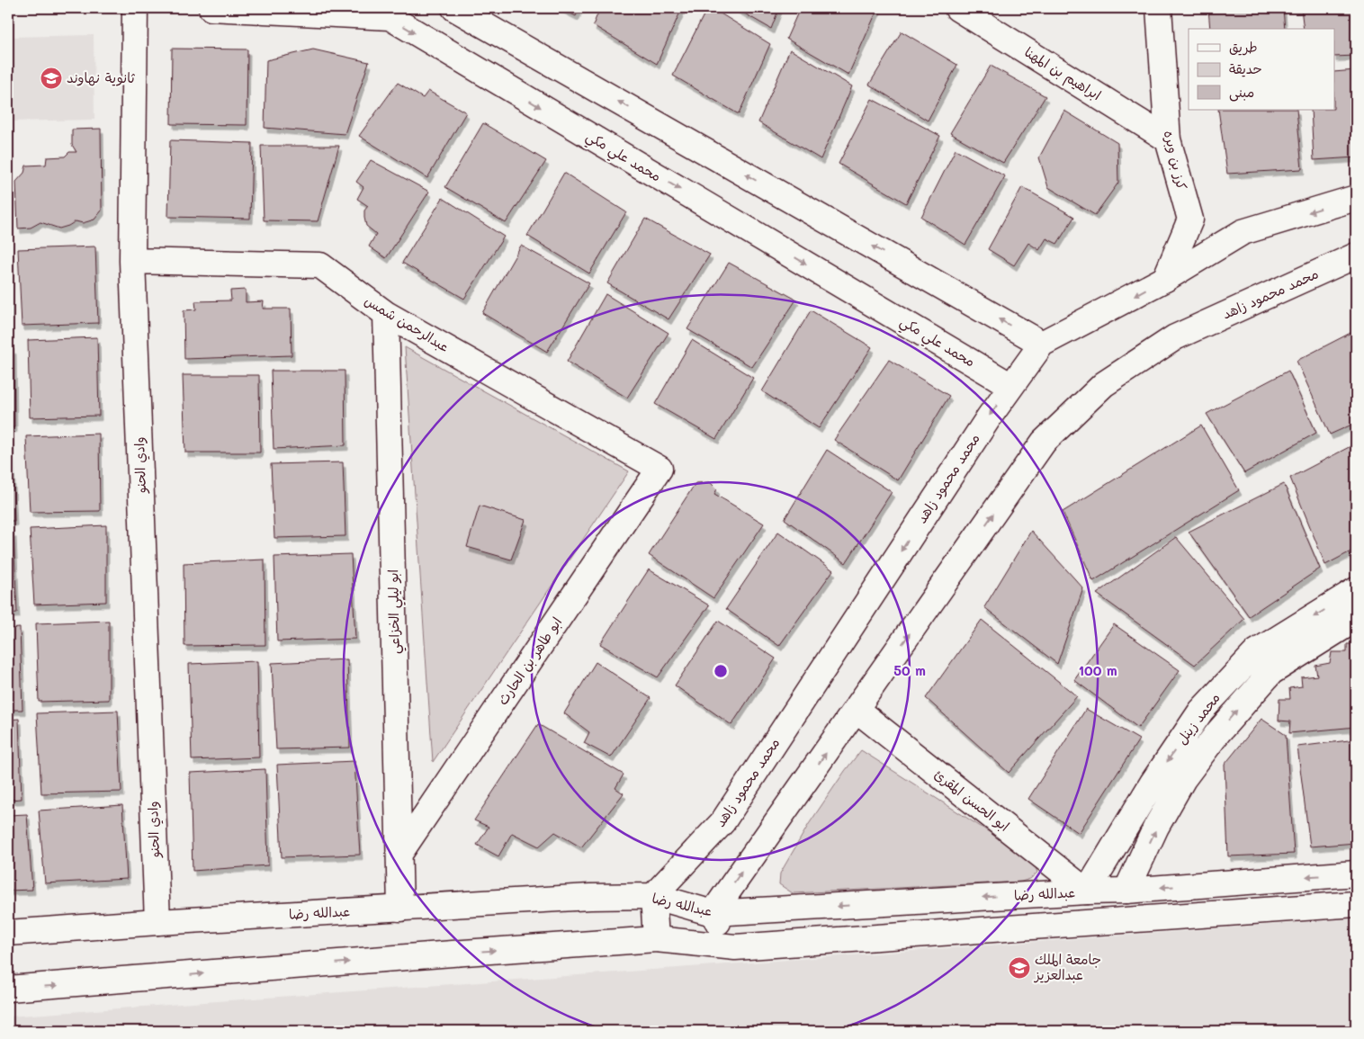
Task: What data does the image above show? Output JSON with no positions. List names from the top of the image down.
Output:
{
  "streets": {
    "street": [
      "ابراهيم بن المهنا",
      "محمد علي مكي",
      "كرز بن وبره",
      "محمد محمود زاهد",
      "عبدالرحمن شمس",
      "وادي الحنو",
      "ابو ليلي الخزاعي",
      "ابو طاهر بن الحارث",
      "محمد زينل",
      "ابو الحسن المقرئ",
      "عبدالله رضا"
    ]
  },
  "crossings": [
    ["ابراهيم بن المهنا", "كرز بن وبره"],
    ["محمد علي مكي", "محمد محمود زاهد"],
    ["كرز بن وبره", "محمد محمود زاهد"],
    ["محمد محمود زاهد", "ابو الحسن المقرئ"],
    ["محمد محمود زاهد", "عبدالله رضا"],
    ["عبدالرحمن شمس", "وادي الحنو"],
    ["عبدالرحمن شمس", "ابو ليلي الخزاعي"],
    ["عبدالرحمن شمس", "ابو طاهر بن الحارث"],
    ["وادي الحنو", "عبدالله رضا"],
    ["ابو ليلي الخزاعي", "ابو طاهر بن الحارث"],
    ["ابو ليلي الخزاعي", "عبدالله رضا"],
    ["محمد زينل", "ابو الحسن المقرئ"],
    ["محمد زينل", "عبدالله رضا"],
    ["ابو الحسن المقرئ", "عبدالله رضا"]
  ],
  "places": {
    "school or university": ["ثانوية نهاوند", "جامعة الملك عبدالعزيز"]
  },
  "legend": ["طريق", "حديقة", "مبنى"],
  "rings": ["50 m", "100 m"]
}
